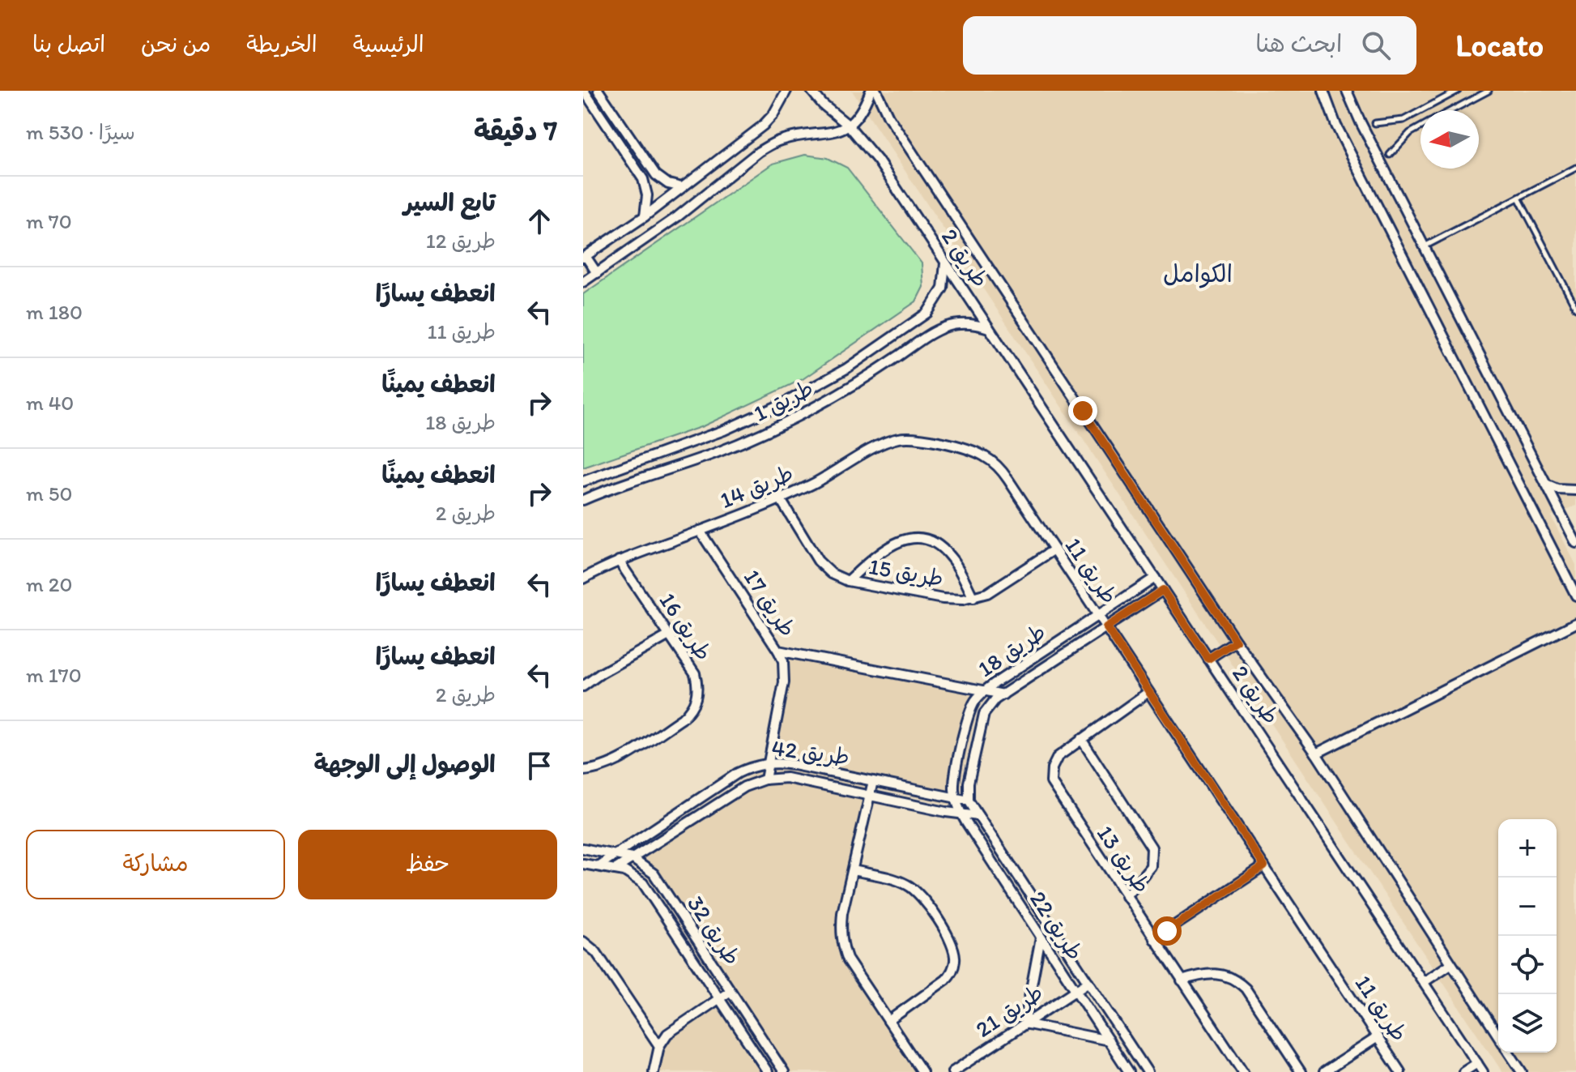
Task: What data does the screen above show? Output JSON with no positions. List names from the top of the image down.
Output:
{
  "streets": {
    "street": [
      "طريق 2",
      "طريق 1",
      "طريق 14",
      "طريق 11",
      "طريق 15",
      "طريق 17",
      "طريق 16",
      "طريق 18",
      "طريق 42",
      "طريق 13",
      "طريق 22",
      "طريق 32",
      "طريق 21"
    ]
  },
  "crossings": [
    ["طريق 2", "طريق 1"],
    ["طريق 2", "طريق 18"],
    ["طريق 14", "طريق 11"],
    ["طريق 14", "طريق 15"],
    ["طريق 14", "طريق 17"],
    ["طريق 14", "طريق 16"],
    ["طريق 11", "طريق 15"],
    ["طريق 11", "طريق 18"],
    ["طريق 11", "طريق 13"],
    ["طريق 17", "طريق 42"],
    ["طريق 18", "طريق 42"],
    ["طريق 18", "طريق 22"],
    ["طريق 42", "طريق 22"],
    ["طريق 42", "طريق 32"],
    ["طريق 22", "طريق 21"]
  ],
  "districts": ["الكوامل"],
  "north": "left",
  "page": {
    "header": "Locato",
    "search": "ابحث هنا",
    "nav": [
      "الرئيسية",
      "الخريطة",
      "من نحن",
      "اتصل بنا"
    ],
    "heading": ["7 دقيقة", "سيرًا · 530 m"],
    "list": [
      ["تابع السير", "طريق 12", "70 m"],
      ["انعطف يسارًا", "طريق 11", "180 m"],
      ["انعطف يمينًا", "طريق 18", "40 m"],
      ["انعطف يمينًا", "طريق 2", "50 m"],
      ["انعطف يسارًا", "20 m"],
      ["انعطف يسارًا", "طريق 2", "170 m"],
      "الوصول إلى الوجهة"
    ],
    "buttons": ["حفظ", "مشاركة"],
    "map_buttons": ["+", "−"]
  }
}
